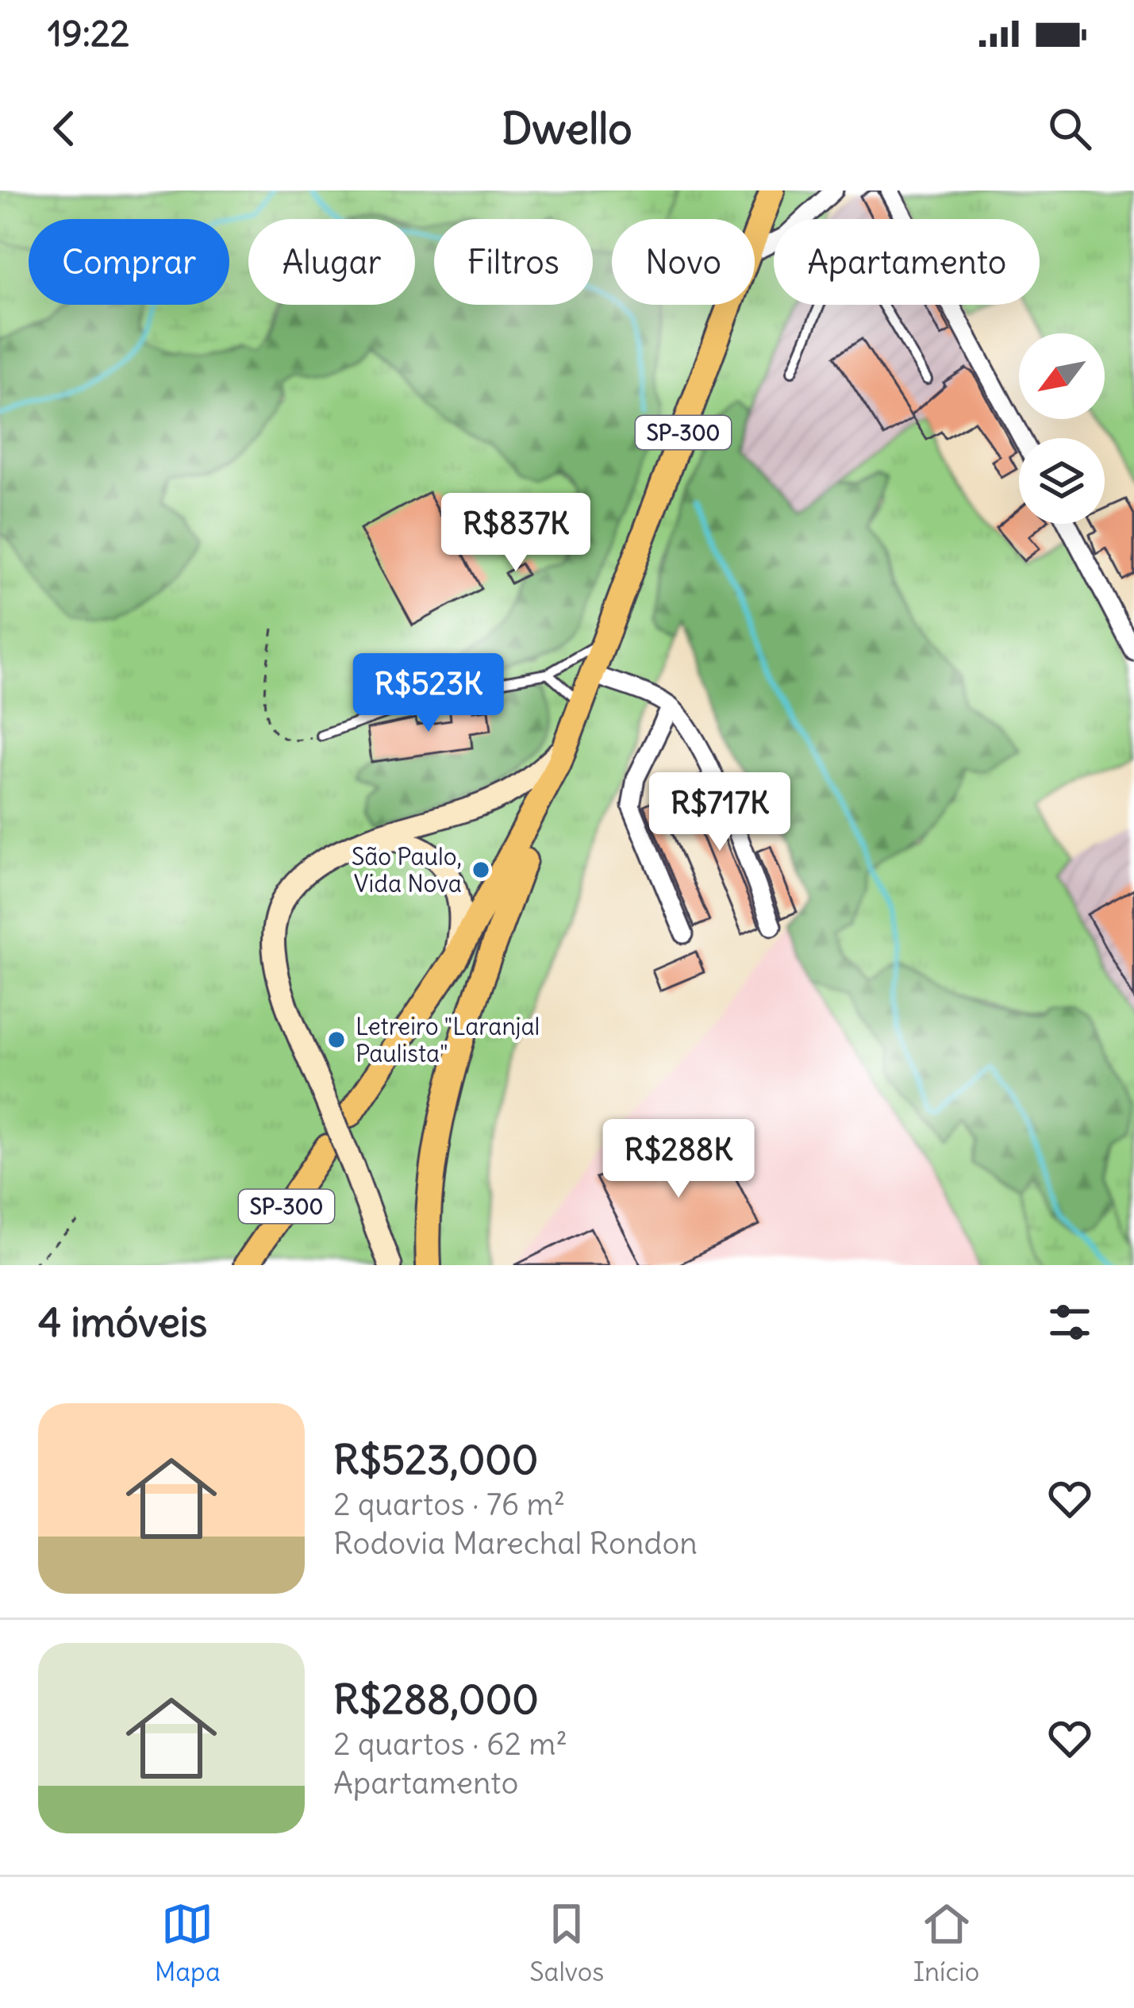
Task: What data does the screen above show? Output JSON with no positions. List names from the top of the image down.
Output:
{
  "streets": {
    "main road": ["SP-300"]
  },
  "places": ["São Paulo, Vida Nova", "Letreiro \"Laranjal Paulista\""],
  "north": "bottom left",
  "page": {
    "status": "19:22",
    "header": "Dwello",
    "chip": [
      "Comprar",
      "Alugar",
      "Filtros",
      "Novo",
      "Apartamento"
    ],
    "price": [
      "R$837K",
      "R$523K",
      "R$717K",
      "R$288K"
    ],
    "heading": "4 imóveis",
    "list": [
      {
        "name": "R$523,000",
        "note": "2 quartos · 76 m² · Rodovia Marechal Rondon"
      },
      {
        "name": "R$288,000",
        "note": "2 quartos · 62 m² · Apartamento"
      }
    ],
    "tabs": ["Mapa", "Salvos", "Início"]
  }
}
